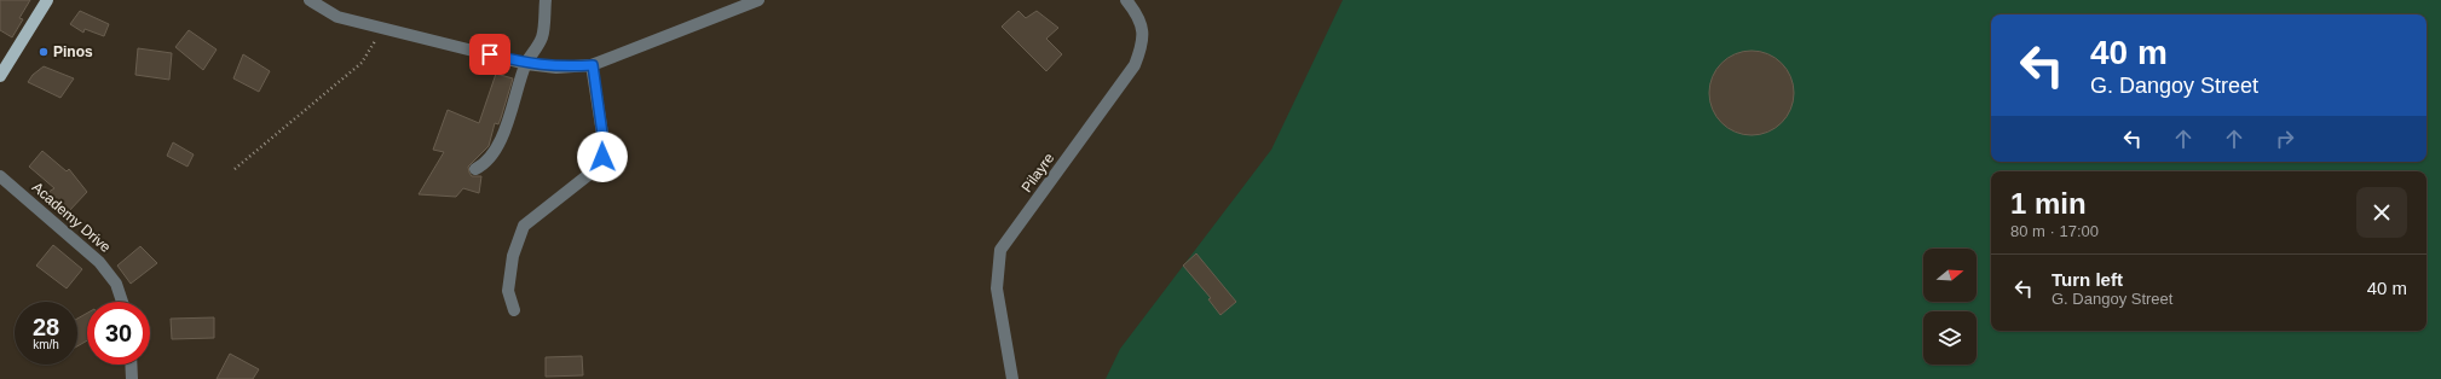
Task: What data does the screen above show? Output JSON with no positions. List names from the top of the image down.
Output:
{
  "streets": {
    "street": ["Pilayre", "Academy Drive"]
  },
  "places": ["Pinos"],
  "north": "right",
  "page": {
    "turn": ["40 m", "G. Dangoy Street"],
    "heading": ["1 min", "80 m · 17:00"],
    "list": [
      {
        "name": "Turn left",
        "note": "G. Dangoy Street",
        "value": "40 m"
      }
    ],
    "speed": "28 km/h",
    "limit": "30"
  }
}
